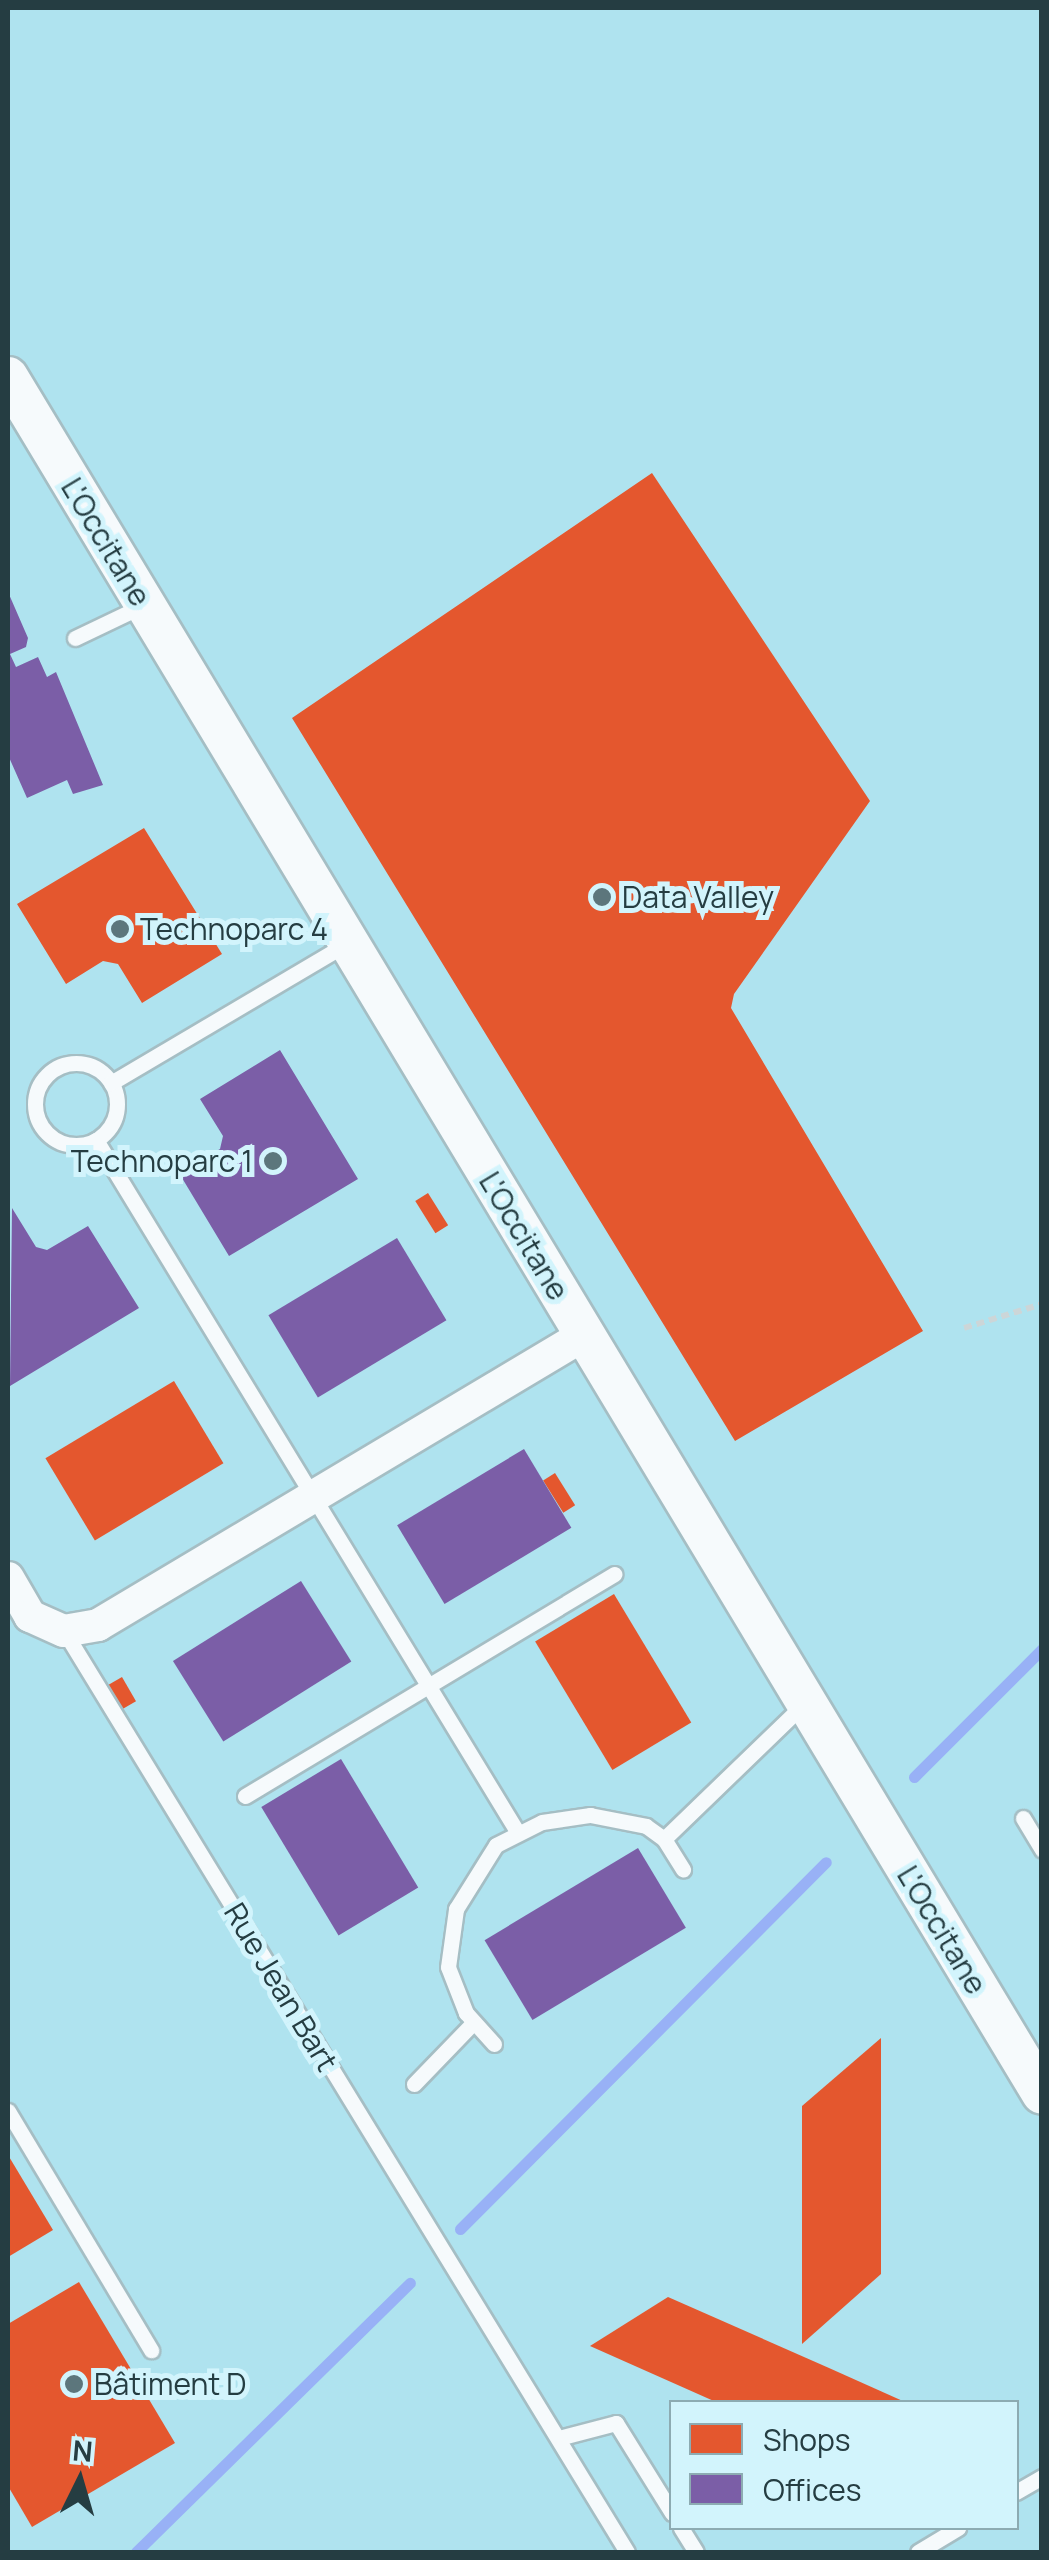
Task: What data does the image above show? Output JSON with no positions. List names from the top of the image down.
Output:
{
  "streets": {
    "street": ["L'Occitane", "Rue Jean Bart"]
  },
  "places": [
    "Data Valley",
    "Technoparc 4",
    "Technoparc 1",
    "Bâtiment D"
  ],
  "legend": ["Shops", "Offices"],
  "north": "top"
}
